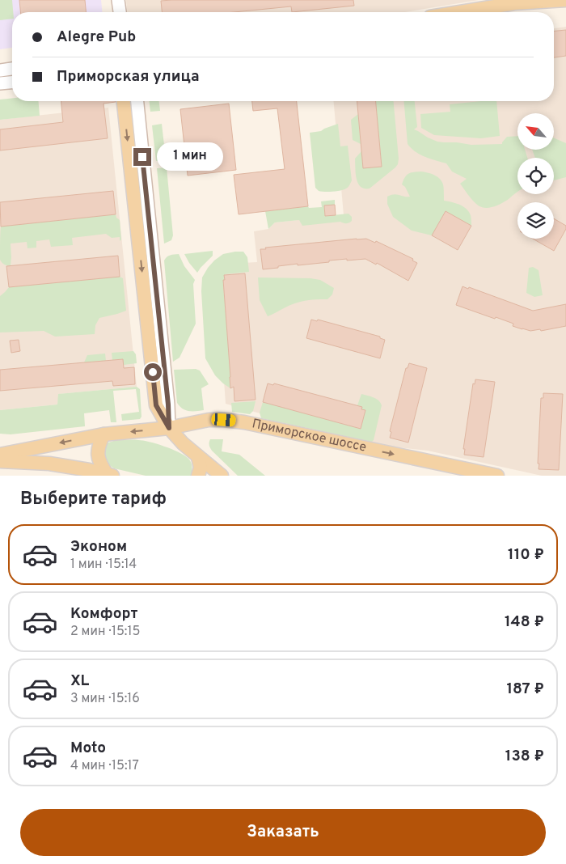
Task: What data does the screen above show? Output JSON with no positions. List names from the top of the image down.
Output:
{
  "streets": {
    "main road": ["Приморское шоссе"]
  },
  "north": "top left",
  "page": {
    "banner": ["Alegre Pub", "Приморская улица"],
    "bubble": "1 мин",
    "heading": "Выберите тариф",
    "list": [
      {
        "name": "Эконом",
        "note": "1 мин · 15:14",
        "value": "110 ₽"
      },
      {
        "name": "Комфорт",
        "note": "2 мин · 15:15",
        "value": "148 ₽"
      },
      {
        "name": "XL",
        "note": "3 мин · 15:16",
        "value": "187 ₽"
      },
      {
        "name": "Moto",
        "note": "4 мин · 15:17",
        "value": "138 ₽"
      }
    ],
    "buttons": "Заказать"
  }
}
